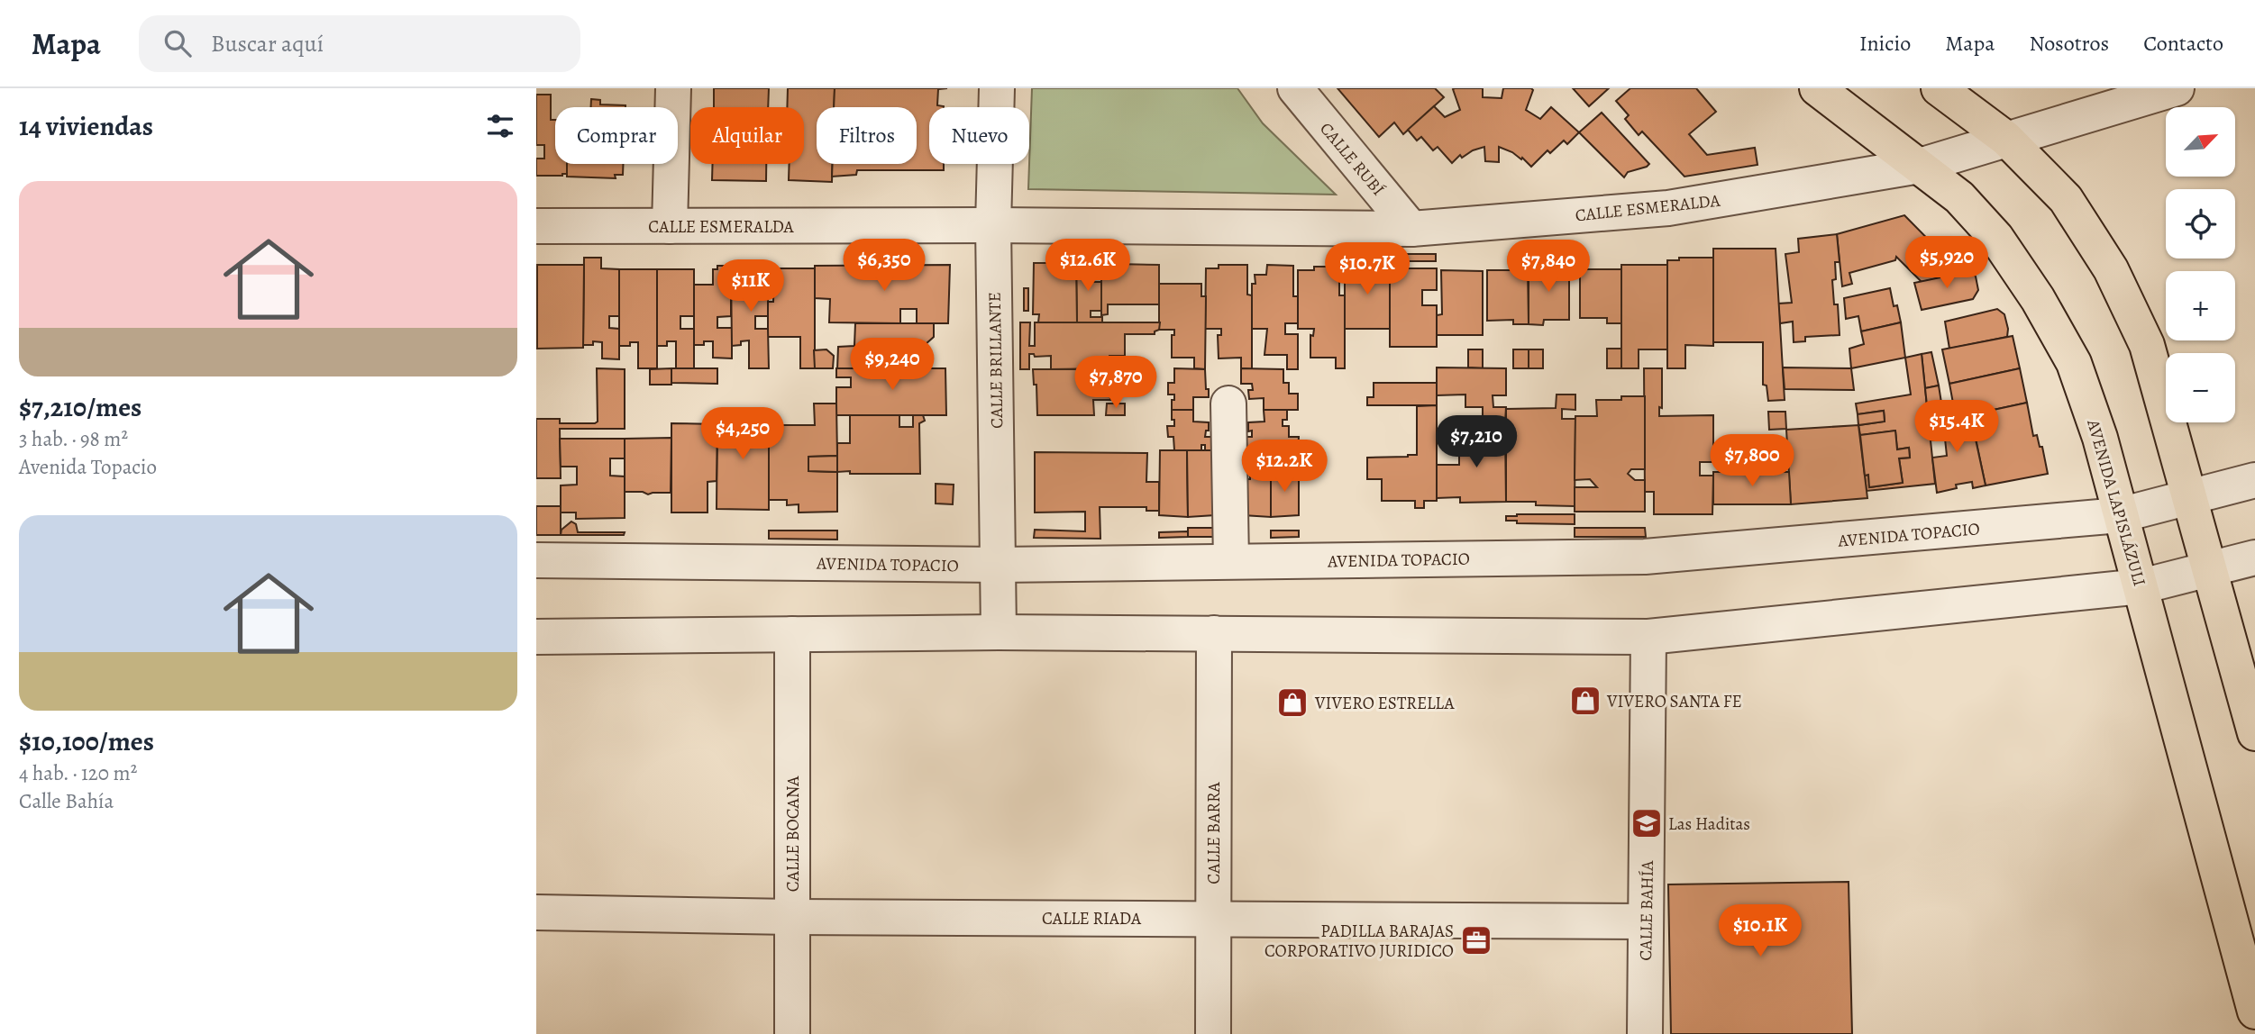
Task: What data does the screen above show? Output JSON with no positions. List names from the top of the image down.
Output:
{
  "streets": {
    "main road": ["AVENIDA LAPISLÁZULI"],
    "street": [
      "CALLE RUBÍ",
      "CALLE ESMERALDA",
      "CALLE BRILLANTE",
      "AVENIDA TOPACIO",
      "CALLE BARRA",
      "CALLE BOCANA",
      "CALLE BAHÍA",
      "CALLE RIADA"
    ]
  },
  "crossings": [
    ["CALLE RUBÍ", "CALLE ESMERALDA"],
    ["CALLE ESMERALDA", "CALLE BRILLANTE"],
    ["CALLE ESMERALDA", "AVENIDA LAPISLÁZULI"],
    ["CALLE BRILLANTE", "AVENIDA TOPACIO"],
    ["AVENIDA LAPISLÁZULI", "AVENIDA TOPACIO"],
    ["CALLE BARRA", "CALLE RIADA"],
    ["CALLE BOCANA", "CALLE RIADA"],
    ["CALLE BAHÍA", "CALLE RIADA"]
  ],
  "places": {
    "shop": ["VIVERO SANTA FE", "VIVERO ESTRELLA"],
    "school or university": ["Las Haditas"],
    "office": ["PADILLA BARAJAS CORPORATIVO JURIDICO"]
  },
  "north": "top right",
  "page": {
    "header": "Mapa",
    "search": "Buscar aquí",
    "nav": [
      "Inicio",
      "Mapa",
      "Nosotros",
      "Contacto"
    ],
    "heading": "14 viviendas",
    "map_buttons": ["+", "−"],
    "chip": [
      "Comprar",
      "Alquilar",
      "Filtros",
      "Nuevo"
    ],
    "list": [
      {
        "name": "$7,210/mes",
        "note": "3 hab. · 98 m² · Avenida Topacio"
      },
      {
        "name": "$10,100/mes",
        "note": "4 hab. · 120 m² · Calle Bahía"
      }
    ],
    "price": [
      "$5,920",
      "$6,350",
      "$12.6K",
      "$7,840",
      "$10.7K",
      "$11K",
      "$9,240",
      "$7,870",
      "$15.4K",
      "$4,250",
      "$7,210",
      "$7,800",
      "$12.2K",
      "$10.1K"
    ]
  }
}
